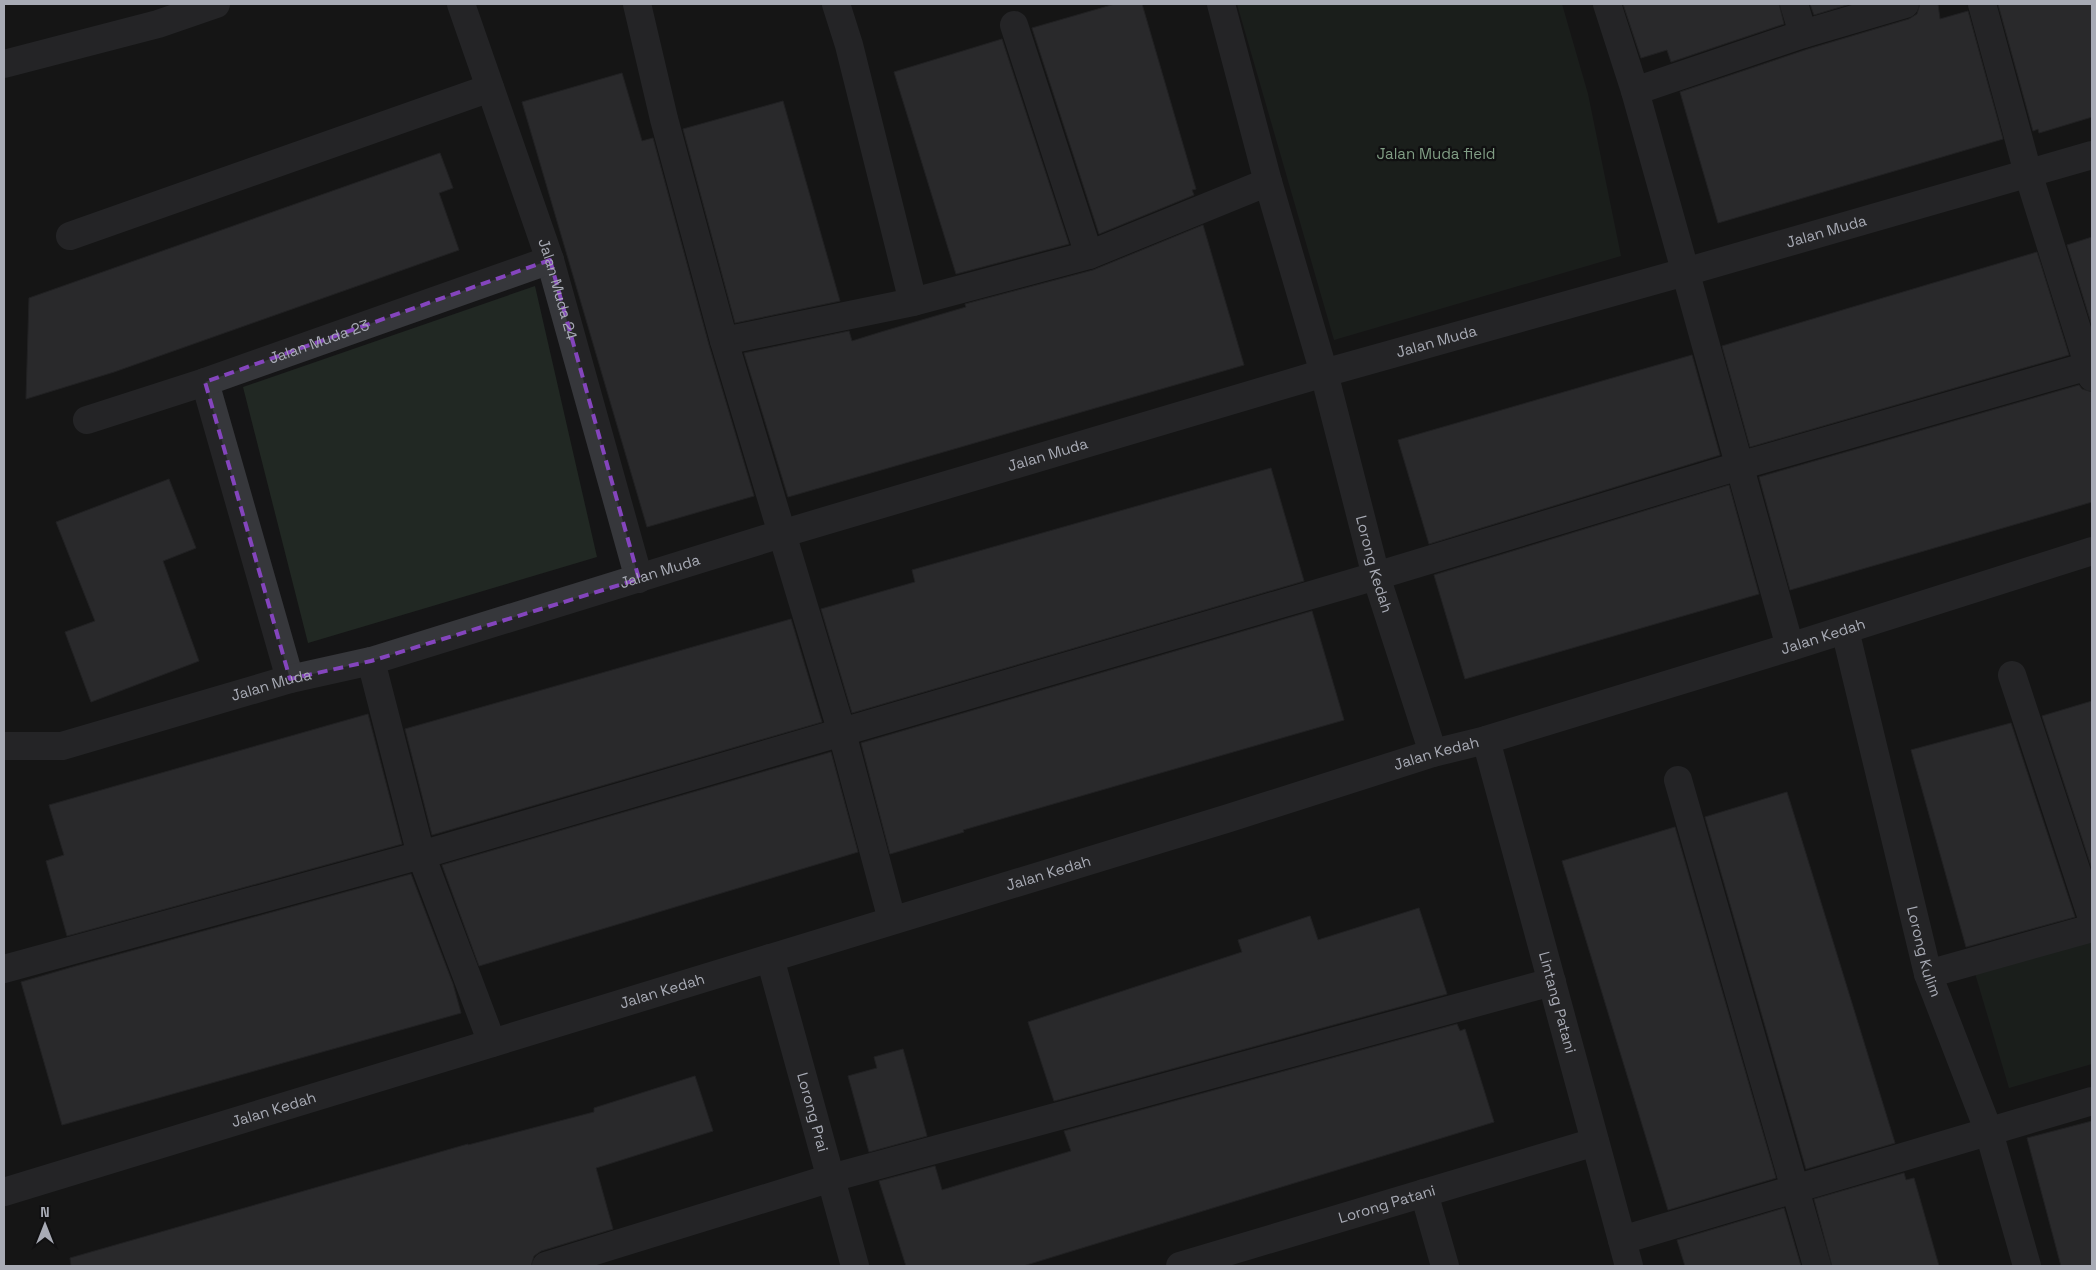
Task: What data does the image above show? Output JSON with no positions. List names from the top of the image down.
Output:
{
  "streets": {
    "street": [
      "Jalan Muda",
      "Jalan Muda 24",
      "Jalan Muda 23",
      "Lorong Kedah",
      "Jalan Kedah",
      "Lorong Kulim",
      "Lintang Patani",
      "Lorong Prai",
      "Lorong Patani"
    ]
  },
  "crossings": [
    ["Jalan Muda", "Jalan Muda 24"],
    ["Jalan Muda", "Lorong Kedah"],
    ["Jalan Muda 24", "Jalan Muda 23"],
    ["Lorong Kedah", "Jalan Kedah"],
    ["Jalan Kedah", "Lorong Kulim"],
    ["Jalan Kedah", "Lintang Patani"],
    ["Jalan Kedah", "Lorong Prai"],
    ["Lintang Patani", "Lorong Patani"]
  ],
  "parks": ["Jalan Muda field"],
  "north": "top"
}
